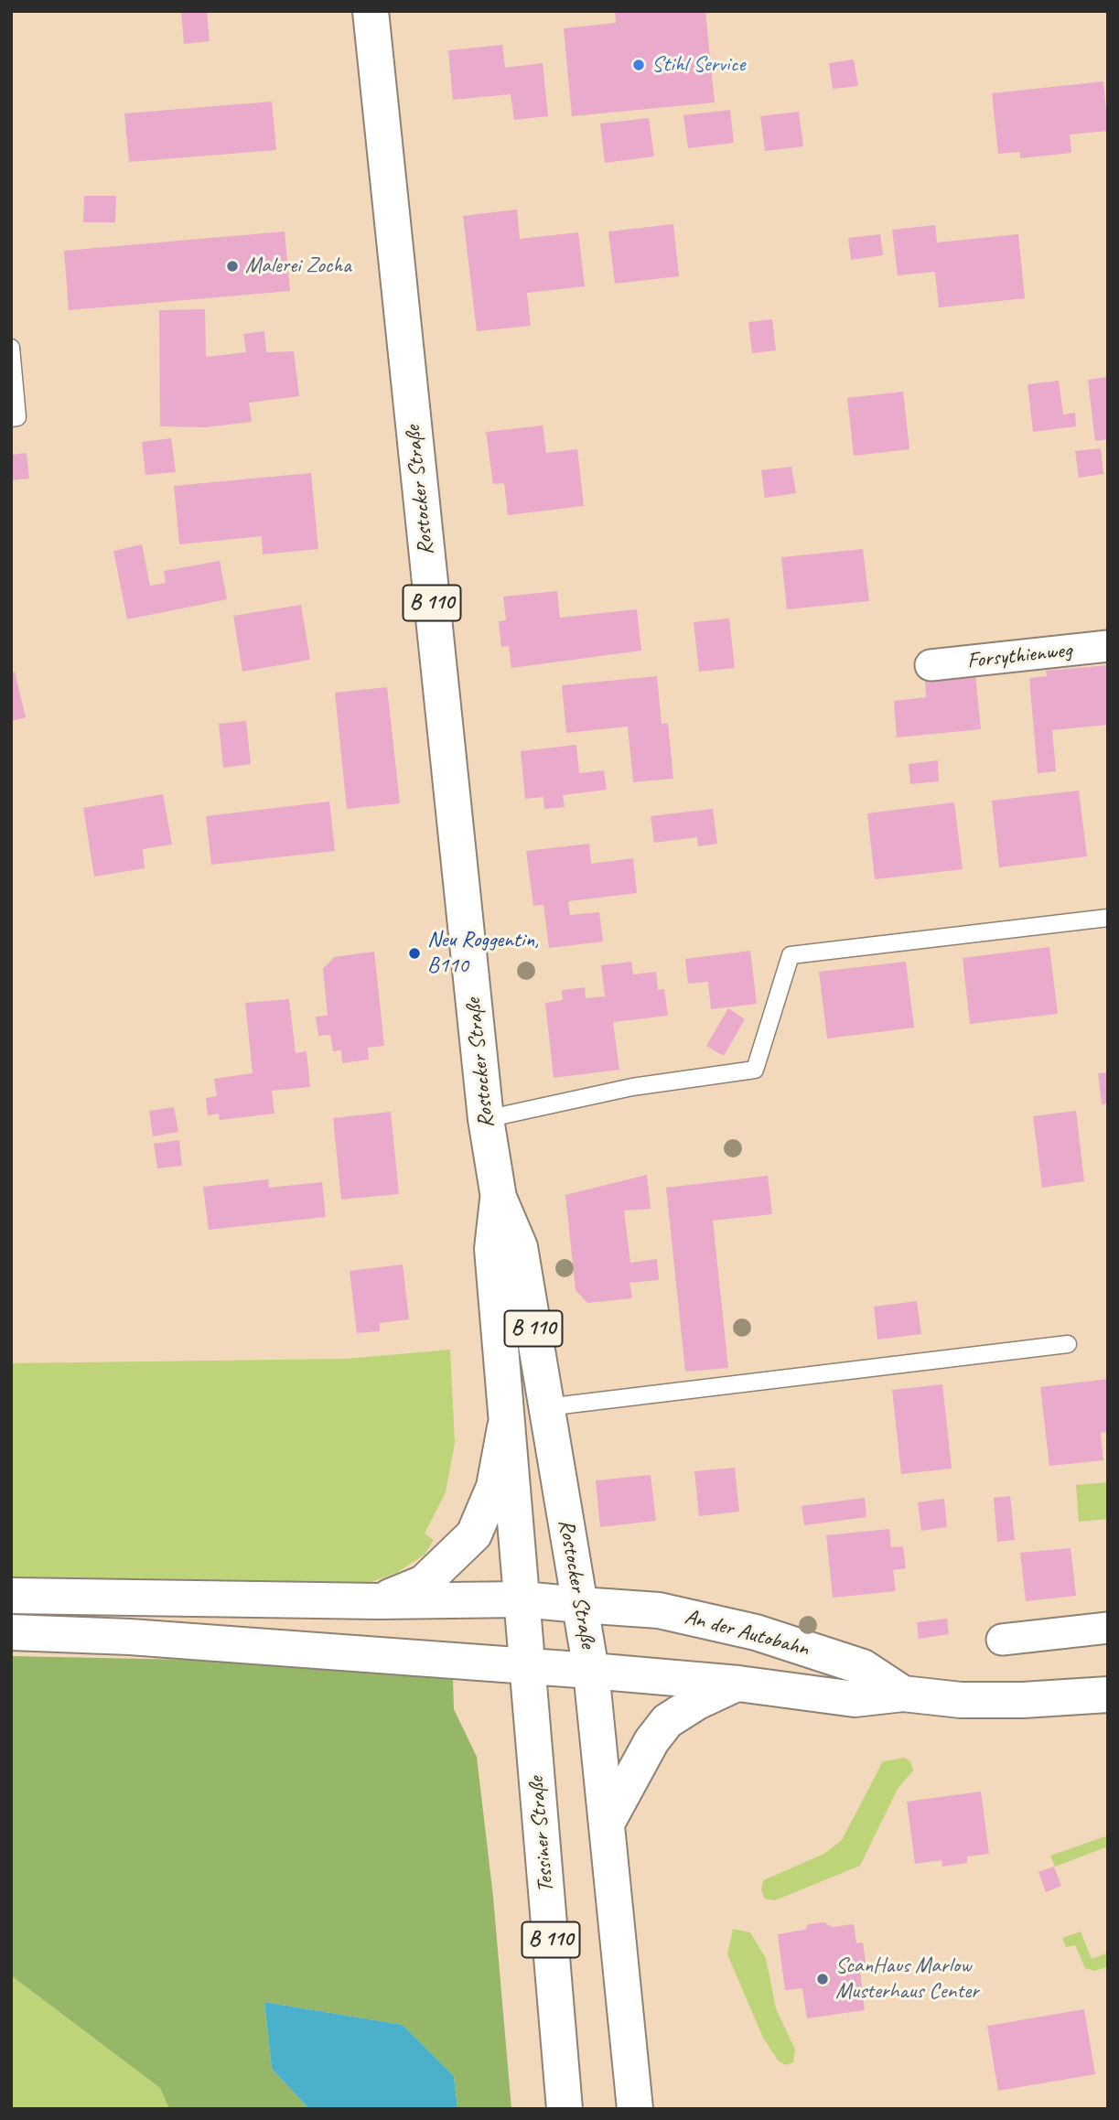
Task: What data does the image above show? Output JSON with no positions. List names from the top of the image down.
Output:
{
  "streets": {
    "main road": [
      "Rostocker Straße",
      "B 110",
      "An der Autobahn",
      "Tessiner Straße"
    ],
    "street": ["Forsythienweg"]
  },
  "crossings": [
    ["Rostocker Straße", "B 110"],
    ["Rostocker Straße", "An der Autobahn"],
    ["Rostocker Straße", "Tessiner Straße"],
    ["B 110", "An der Autobahn"],
    ["An der Autobahn", "Tessiner Straße"]
  ],
  "places": [
    "Stihl Service",
    "Malerei Zocha",
    "Neu Roggentin, B110",
    "ScanHaus Marlow Musterhaus Center"
  ]
}
